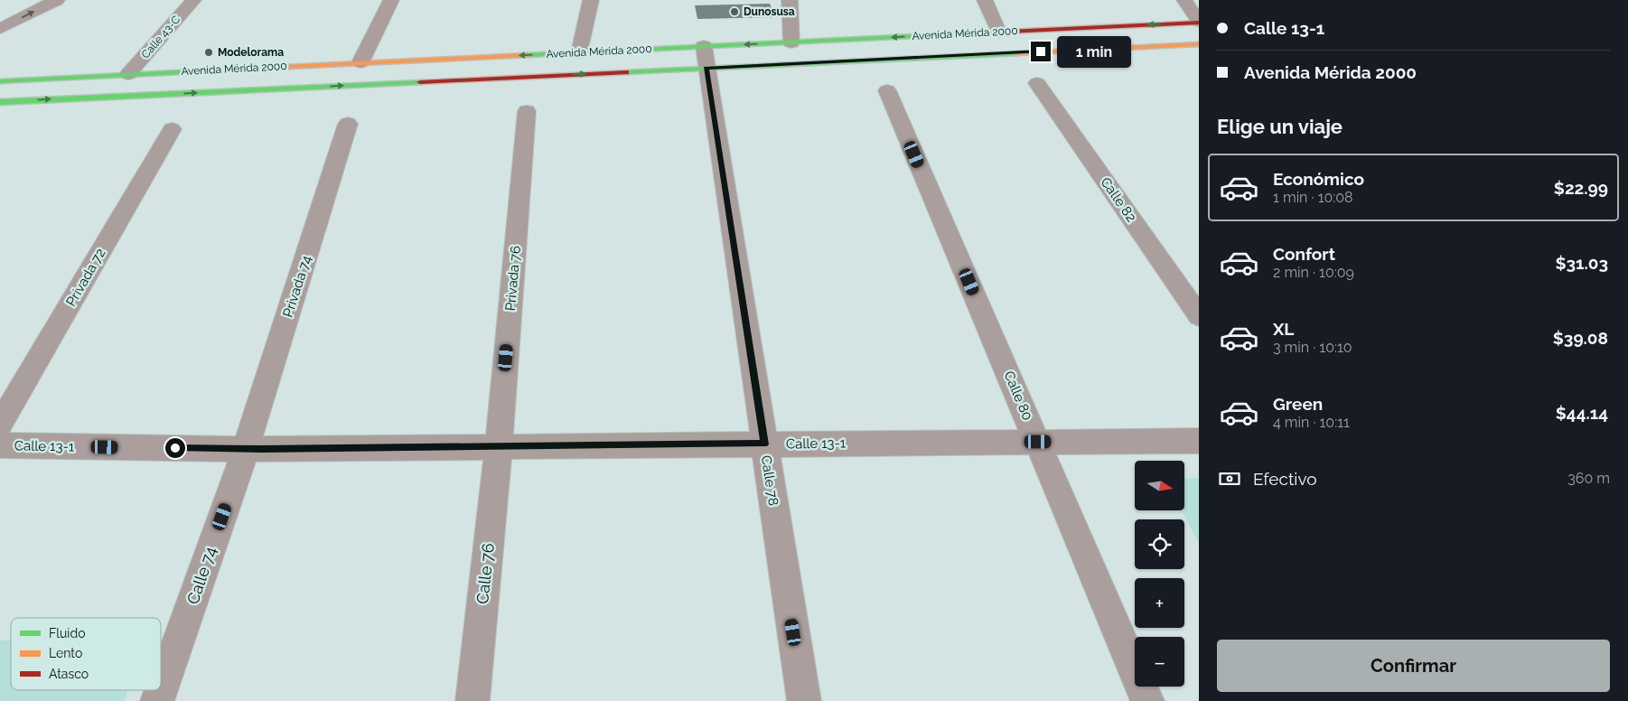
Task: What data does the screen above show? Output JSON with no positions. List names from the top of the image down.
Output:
{
  "streets": {
    "main road": ["Avenida Mérida 2000"],
    "street": [
      "Calle 43-C",
      "Calle 82",
      "Privada 72",
      "Privada 76",
      "Privada 74",
      "Calle 80",
      "Calle 13-1",
      "Calle 78",
      "Calle 76",
      "Calle 74"
    ]
  },
  "crossings": [
    ["Avenida Mérida 2000", "Calle 43-C"],
    ["Avenida Mérida 2000", "Calle 78"],
    ["Privada 76", "Calle 13-1"],
    ["Privada 76", "Calle 76"],
    ["Privada 74", "Calle 13-1"],
    ["Privada 74", "Calle 74"],
    ["Calle 80", "Calle 13-1"],
    ["Calle 13-1", "Calle 78"],
    ["Calle 13-1", "Calle 76"],
    ["Calle 13-1", "Calle 74"]
  ],
  "places": ["Dunosusa", "Modelorama"],
  "legend": ["Fluido", "Lento", "Atasco"],
  "north": "right",
  "page": {
    "banner": ["Calle 13-1", "Avenida Mérida 2000"],
    "bubble": "1 min",
    "heading": "Elige un viaje",
    "list": [
      {
        "name": "Económico",
        "note": "1 min · 10:08",
        "value": "$22.99"
      },
      {
        "name": "Confort",
        "note": "2 min · 10:09",
        "value": "$31.03"
      },
      {
        "name": "XL",
        "note": "3 min · 10:10",
        "value": "$39.08"
      },
      {
        "name": "Green",
        "note": "4 min · 10:11",
        "value": "$44.14"
      }
    ],
    "pay": ["Efectivo", "360 m"],
    "map_buttons": ["+", "−"],
    "buttons": "Confirmar"
  }
}
